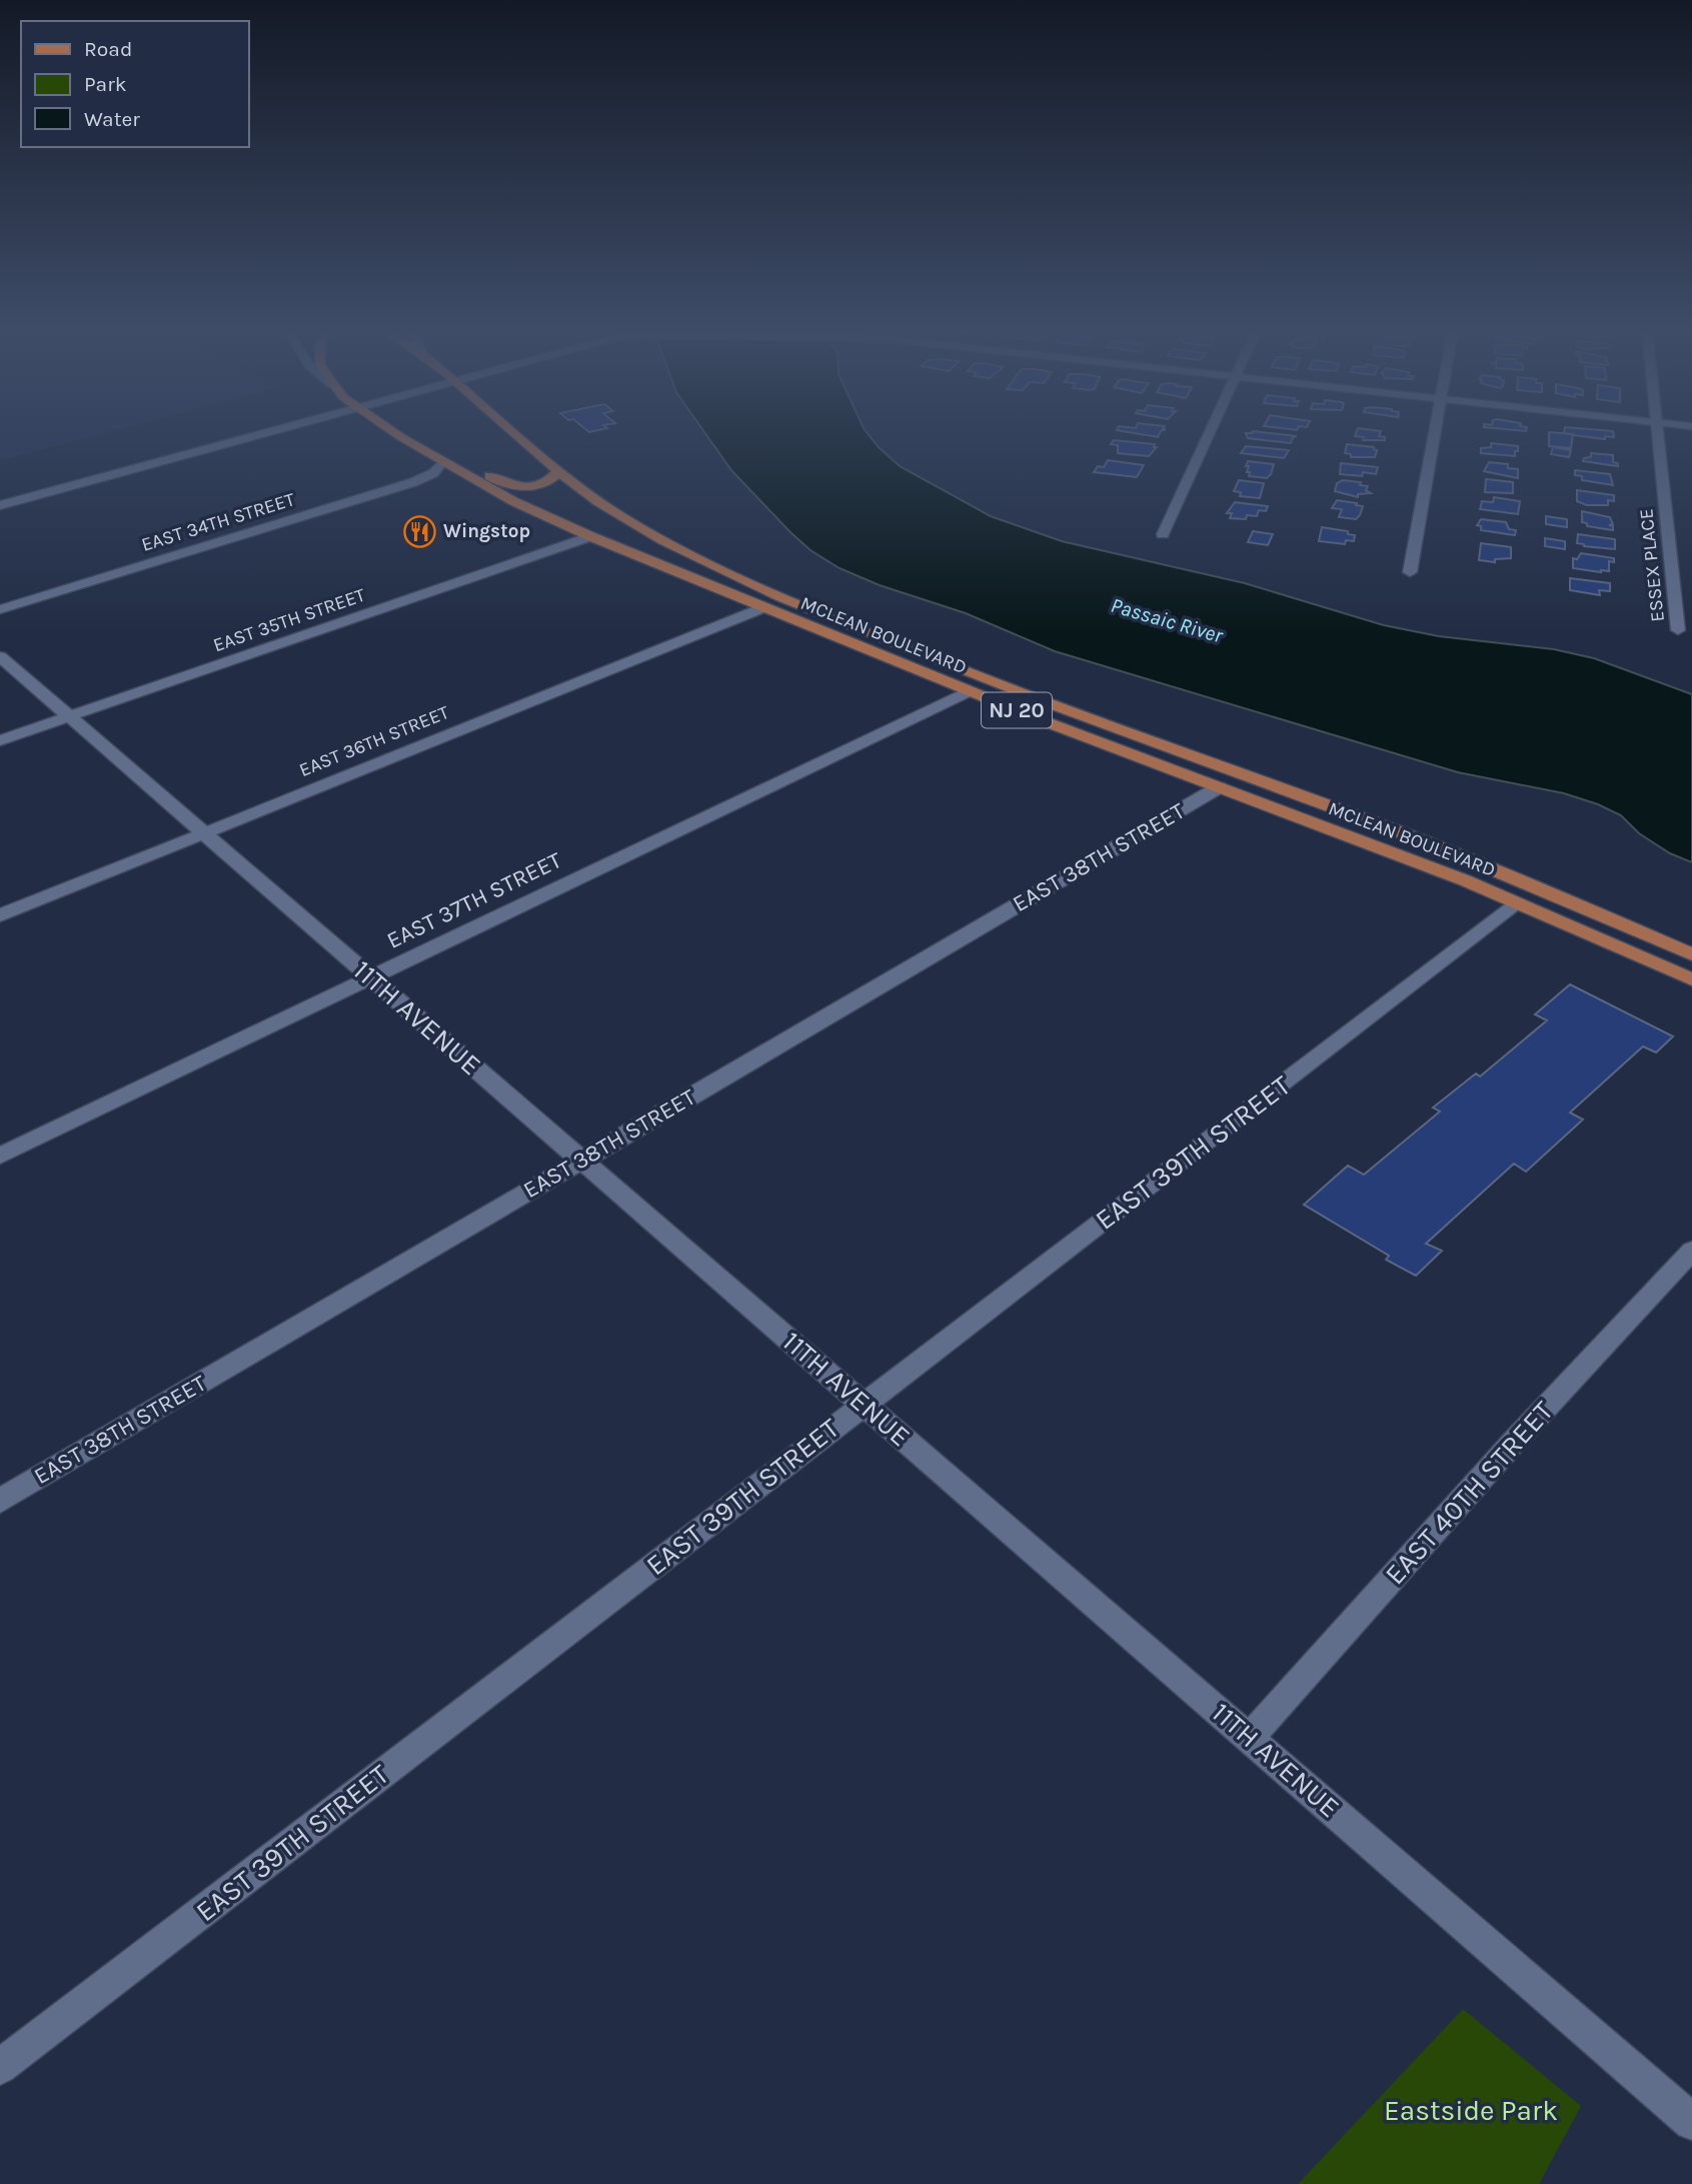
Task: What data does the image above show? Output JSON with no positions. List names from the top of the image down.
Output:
{
  "streets": {
    "main road": ["MCLEAN BOULEVARD", "NJ 20"],
    "street": [
      "EAST 34TH STREET",
      "ESSEX PLACE",
      "EAST 35TH STREET",
      "EAST 36TH STREET",
      "EAST 38TH STREET",
      "EAST 37TH STREET",
      "11TH AVENUE",
      "EAST 39TH STREET",
      "EAST 40TH STREET"
    ]
  },
  "crossings": [
    ["EAST 34TH STREET", "MCLEAN BOULEVARD"],
    ["EAST 35TH STREET", "MCLEAN BOULEVARD"],
    ["EAST 35TH STREET", "11TH AVENUE"],
    ["MCLEAN BOULEVARD", "EAST 36TH STREET"],
    ["MCLEAN BOULEVARD", "EAST 38TH STREET"],
    ["MCLEAN BOULEVARD", "EAST 37TH STREET"],
    ["MCLEAN BOULEVARD", "EAST 39TH STREET"],
    ["EAST 36TH STREET", "11TH AVENUE"],
    ["EAST 38TH STREET", "11TH AVENUE"],
    ["EAST 37TH STREET", "11TH AVENUE"],
    ["11TH AVENUE", "EAST 39TH STREET"],
    ["11TH AVENUE", "EAST 40TH STREET"]
  ],
  "water": ["Passaic River"],
  "parks": ["Eastside Park"],
  "places": {
    "restaurant": ["Wingstop"]
  },
  "legend": ["Road", "Park", "Water"]
}
